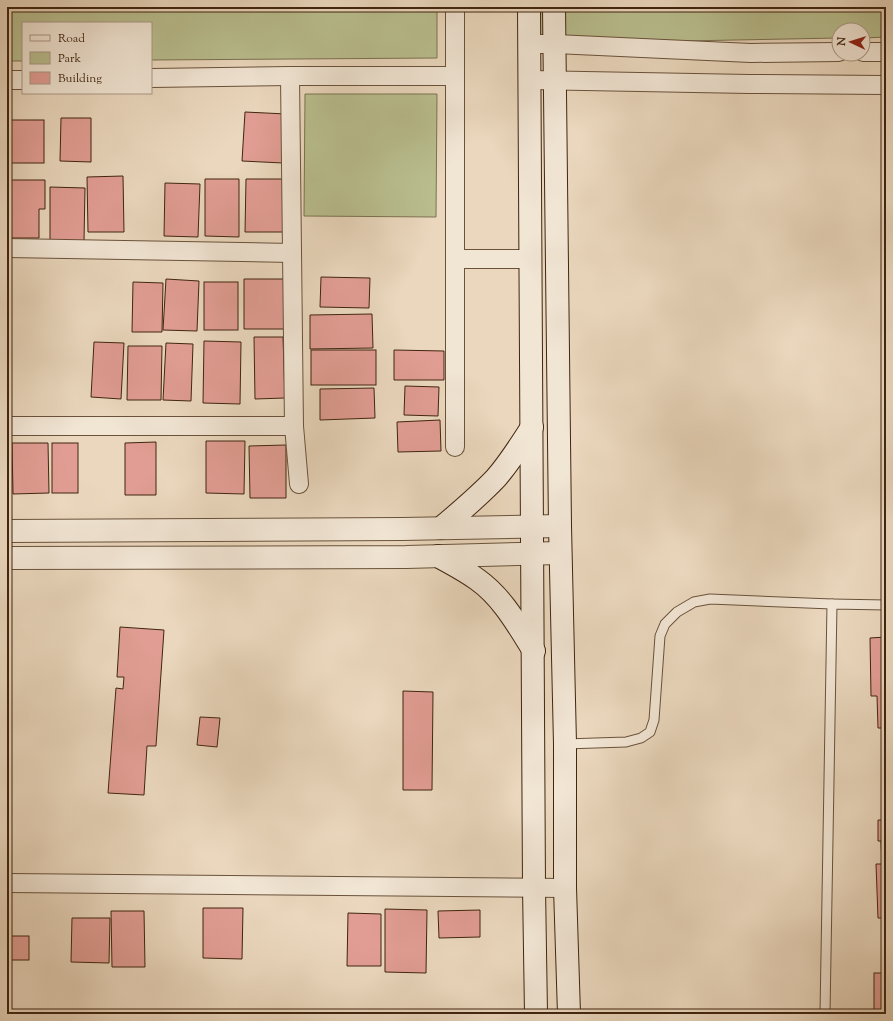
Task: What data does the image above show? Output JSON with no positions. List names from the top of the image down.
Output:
{
  "legend": ["Road", "Park", "Building"],
  "north": "left"
}
